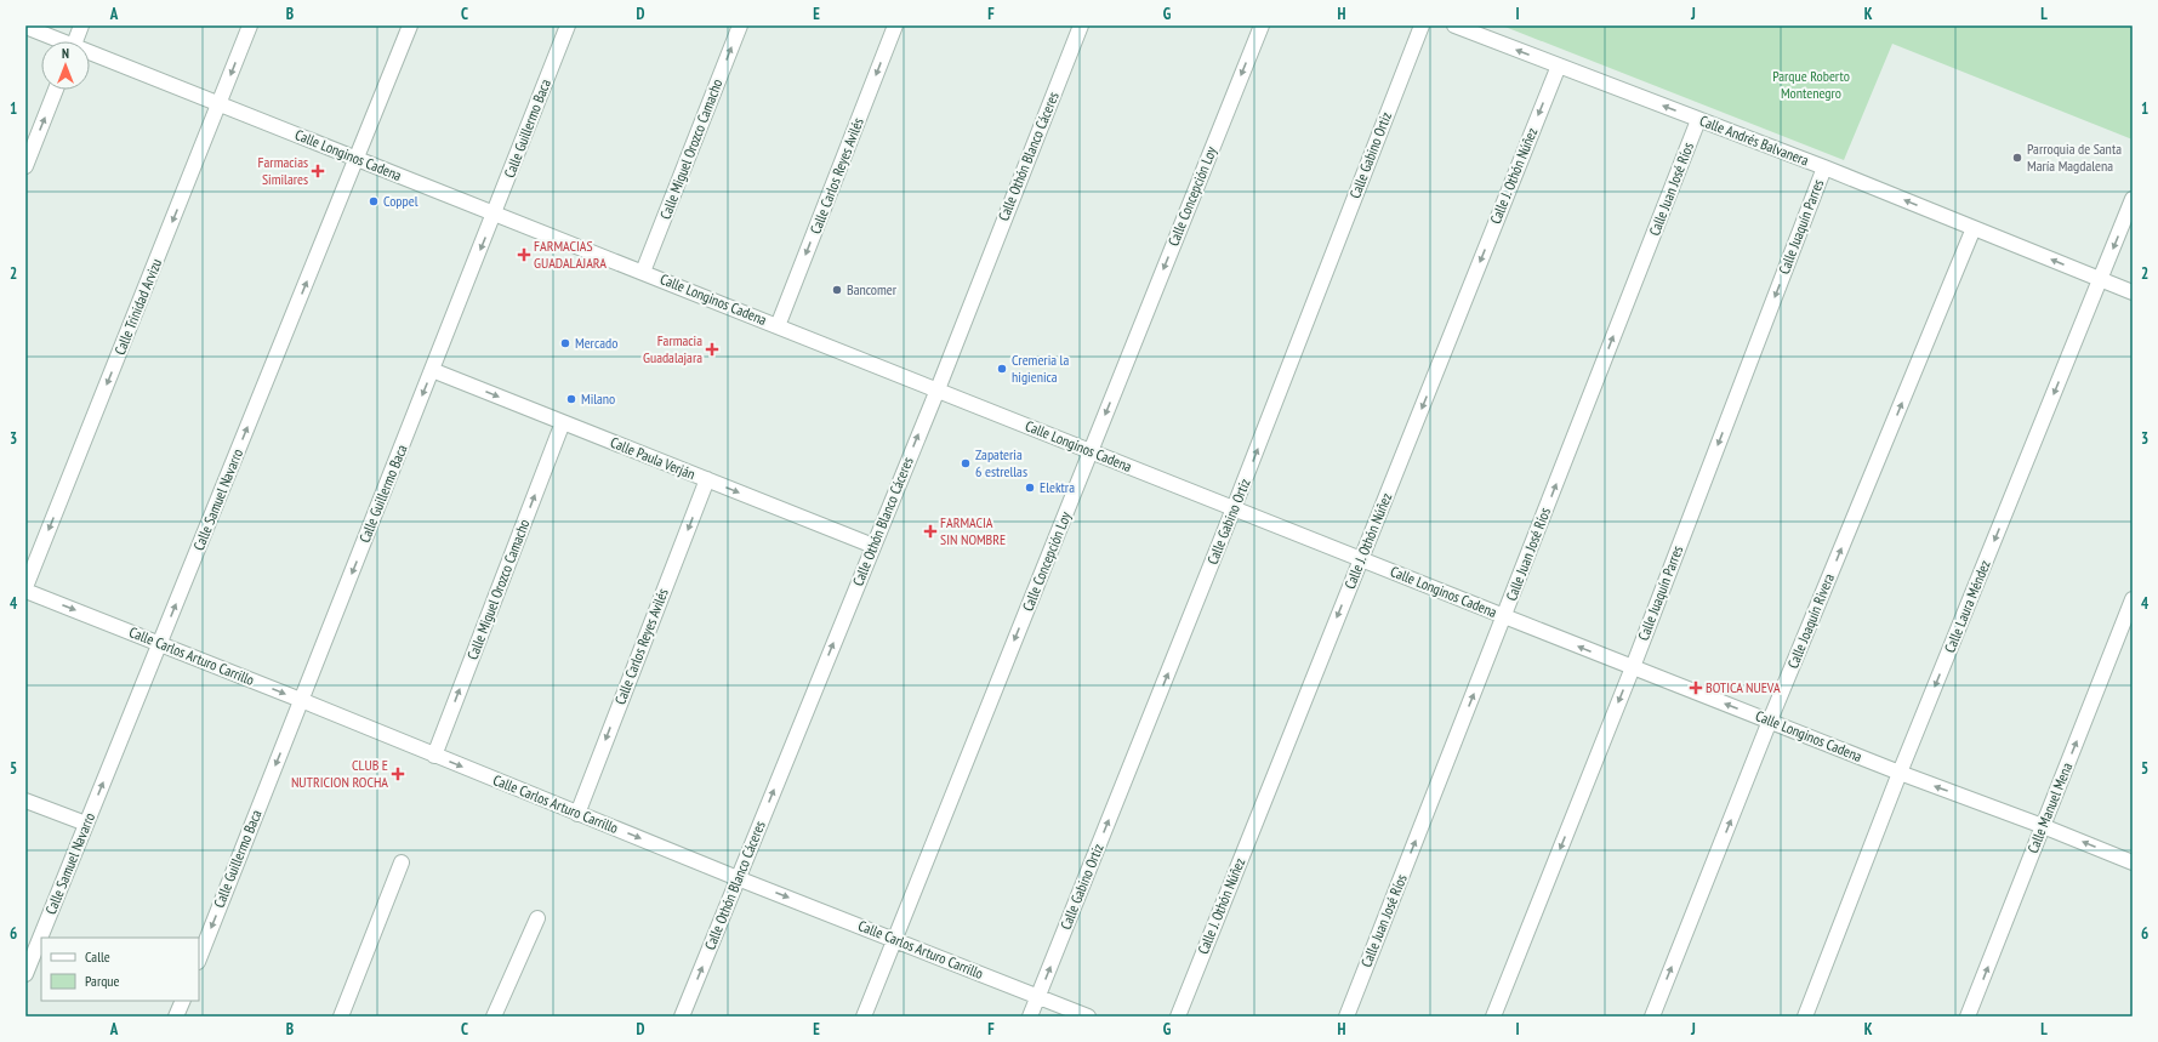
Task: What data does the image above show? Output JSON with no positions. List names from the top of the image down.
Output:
{
  "streets": {
    "street": [
      "Calle Guillermo Baca",
      "Calle Andrés Balvanera",
      "Calle Miguel Orozco Camacho",
      "Calle Longinos Cadena",
      "Calle Gabino Ortiz",
      "Calle Othón Blanco Cáceres",
      "Calle Carlos Reyes Avilés",
      "Calle J. Othón Núñez",
      "Calle Juan José Ríos",
      "Calle Concepción Loy",
      "Calle Juaquín Parres",
      "Calle Trinidad Arvizu",
      "Calle Paula Verján",
      "Calle Samuel Navarro",
      "Calle Laura Méndez",
      "Calle Joaquín Rivera",
      "Calle Carlos Arturo Carrillo",
      "Calle Manuel Mena"
    ]
  },
  "crossings": [
    ["Calle Guillermo Baca", "Calle Longinos Cadena"],
    ["Calle Guillermo Baca", "Calle Paula Verján"],
    ["Calle Guillermo Baca", "Calle Carlos Arturo Carrillo"],
    ["Calle Andrés Balvanera", "Calle J. Othón Núñez"],
    ["Calle Andrés Balvanera", "Calle Juan José Ríos"],
    ["Calle Andrés Balvanera", "Calle Juaquín Parres"],
    ["Calle Andrés Balvanera", "Calle Laura Méndez"],
    ["Calle Andrés Balvanera", "Calle Joaquín Rivera"],
    ["Calle Miguel Orozco Camacho", "Calle Longinos Cadena"],
    ["Calle Miguel Orozco Camacho", "Calle Paula Verján"],
    ["Calle Miguel Orozco Camacho", "Calle Carlos Arturo Carrillo"],
    ["Calle Longinos Cadena", "Calle Gabino Ortiz"],
    ["Calle Longinos Cadena", "Calle Othón Blanco Cáceres"],
    ["Calle Longinos Cadena", "Calle Carlos Reyes Avilés"],
    ["Calle Longinos Cadena", "Calle J. Othón Núñez"],
    ["Calle Longinos Cadena", "Calle Juan José Ríos"],
    ["Calle Longinos Cadena", "Calle Concepción Loy"],
    ["Calle Longinos Cadena", "Calle Juaquín Parres"],
    ["Calle Longinos Cadena", "Calle Trinidad Arvizu"],
    ["Calle Longinos Cadena", "Calle Samuel Navarro"],
    ["Calle Longinos Cadena", "Calle Laura Méndez"],
    ["Calle Longinos Cadena", "Calle Joaquín Rivera"],
    ["Calle Longinos Cadena", "Calle Manuel Mena"],
    ["Calle Gabino Ortiz", "Calle Carlos Arturo Carrillo"],
    ["Calle Othón Blanco Cáceres", "Calle Paula Verján"],
    ["Calle Othón Blanco Cáceres", "Calle Carlos Arturo Carrillo"],
    ["Calle Carlos Reyes Avilés", "Calle Paula Verján"],
    ["Calle Carlos Reyes Avilés", "Calle Carlos Arturo Carrillo"],
    ["Calle Concepción Loy", "Calle Carlos Arturo Carrillo"],
    ["Calle Trinidad Arvizu", "Calle Carlos Arturo Carrillo"],
    ["Calle Samuel Navarro", "Calle Carlos Arturo Carrillo"]
  ],
  "one_way": [
    "Calle Guillermo Baca",
    "Calle Andrés Balvanera",
    "Calle Miguel Orozco Camacho",
    "Calle Gabino Ortiz",
    "Calle Othón Blanco Cáceres",
    "Calle Carlos Reyes Avilés",
    "Calle J. Othón Núñez",
    "Calle Juan José Ríos",
    "Calle Concepción Loy",
    "Calle Juaquín Parres",
    "Calle Trinidad Arvizu",
    "Calle Paula Verján",
    "Calle Samuel Navarro",
    "Calle Laura Méndez",
    "Calle Joaquín Rivera",
    "Calle Carlos Arturo Carrillo",
    "Calle Manuel Mena"
  ],
  "parks": ["Parque Roberto Montenegro"],
  "places": {
    "other": [
      "Parroquia de Santa María Magdalena",
      "Coppel",
      "Bancomer",
      "Mercado",
      "Cremeria la higienica",
      "Milano",
      "Zapateria 6 estrellas",
      "Elektra"
    ],
    "health": [
      "Farmacias Similares",
      "FARMACIAS GUADALAJARA",
      "Farmacia Guadalajara",
      "FARMACIA SIN NOMBRE",
      "BOTICA NUEVA",
      "CLUB E NUTRICION ROCHA"
    ]
  },
  "legend": ["Calle", "Parque"],
  "north": "top",
  "grid": {
    "columns": [
      "A",
      "B",
      "C",
      "D",
      "E",
      "F",
      "G",
      "H",
      "I",
      "J",
      "K",
      "L"
    ],
    "rows": [
      "1",
      "2",
      "3",
      "4",
      "5",
      "6"
    ]
  }
}
